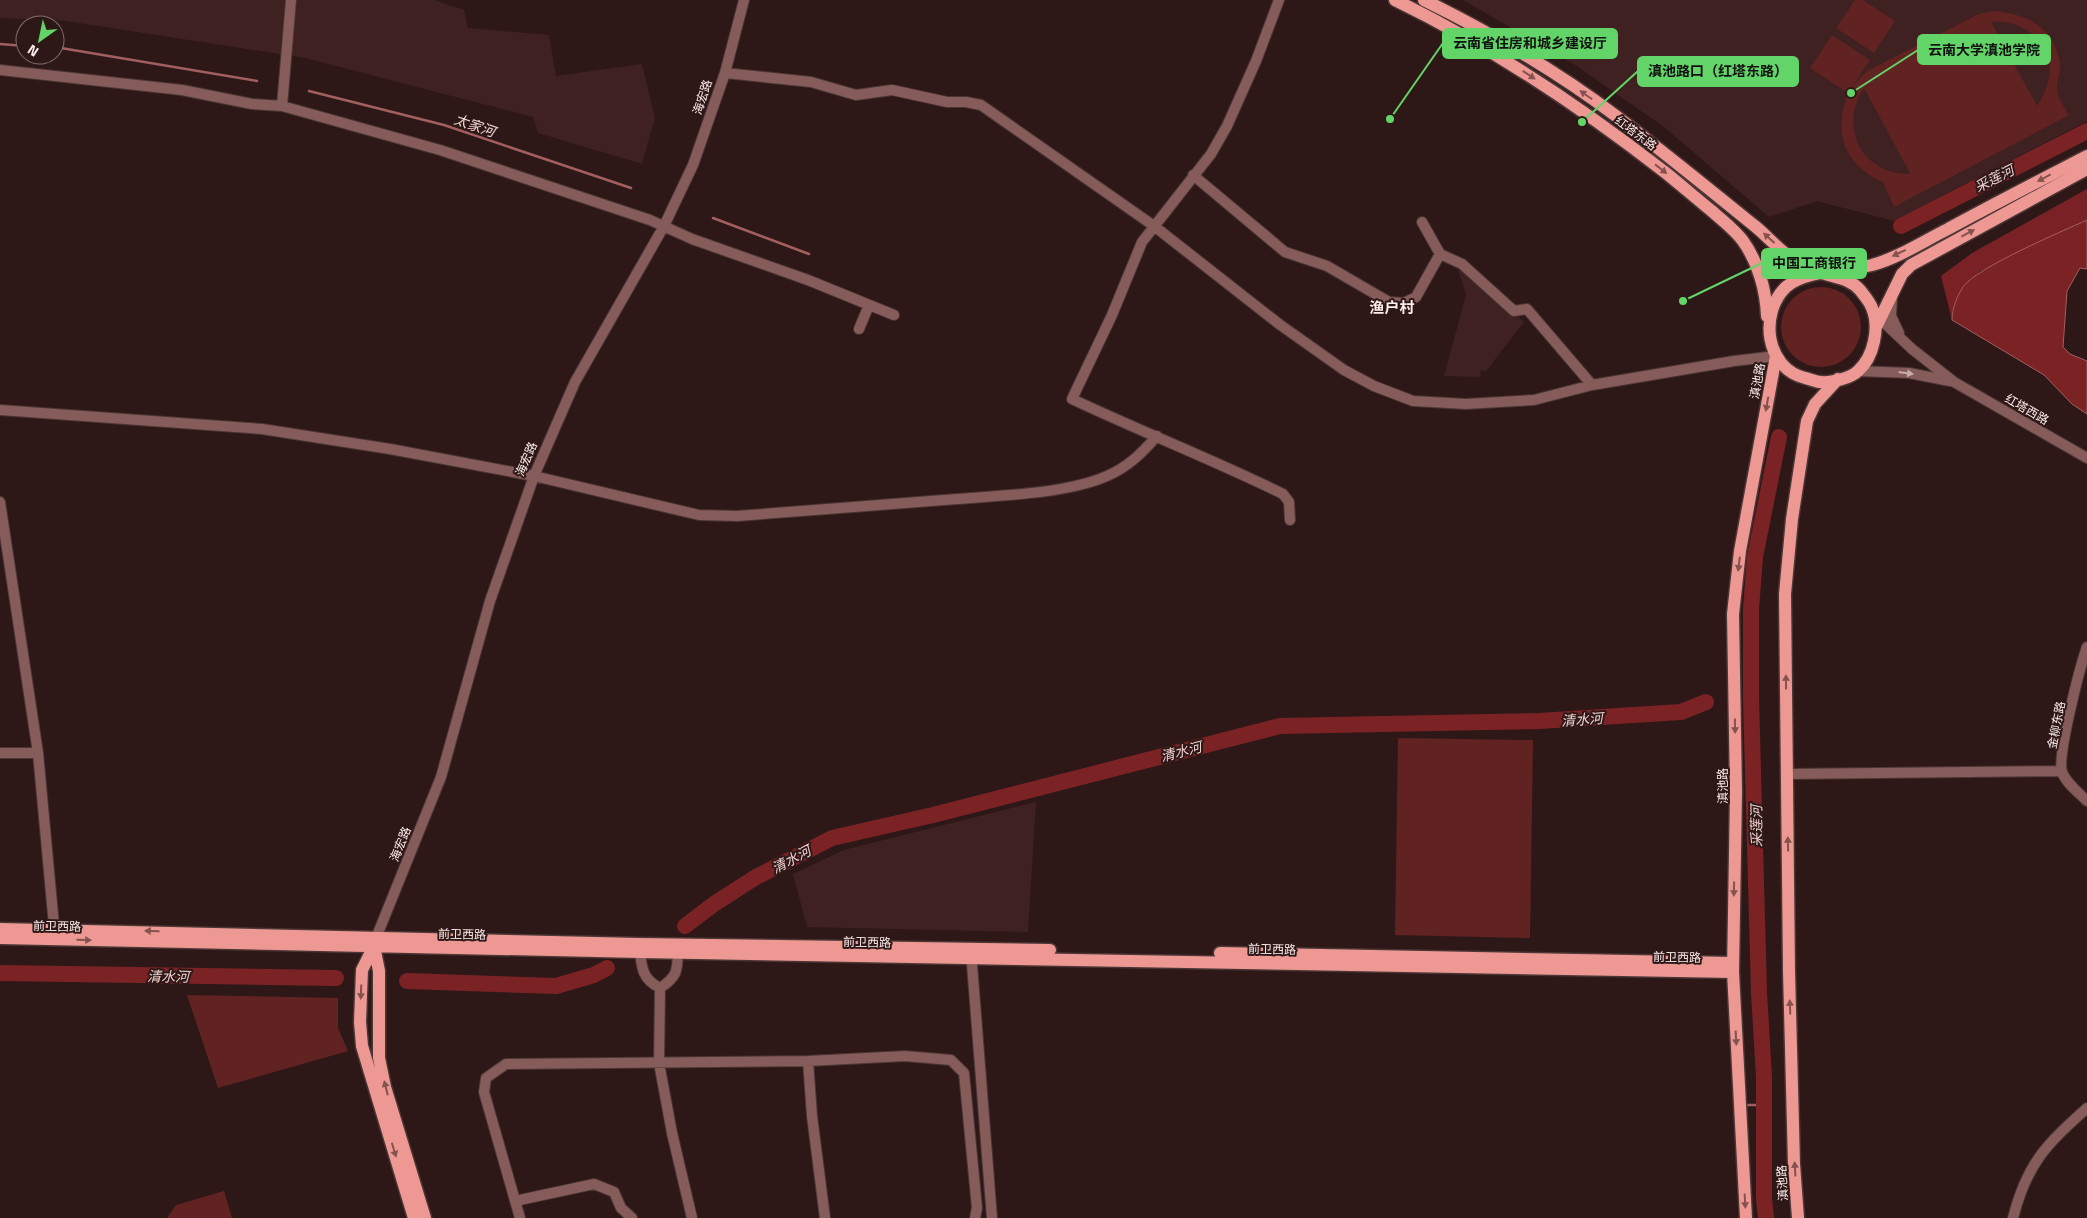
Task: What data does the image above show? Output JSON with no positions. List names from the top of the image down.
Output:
{
  "streets": {
    "main road": [
      "海宏路",
      "红塔东路",
      "滇池路",
      "前卫西路"
    ],
    "street": ["红塔西路", "金柳东路"]
  },
  "crossings": [
    ["海宏路", "前卫西路"],
    ["红塔东路", "滇池路"],
    ["滇池路", "前卫西路"]
  ],
  "districts": ["渔户村"],
  "water": ["太家河", "采莲河", "清水河"],
  "places": [
    "云南大学滇池学院",
    "云南省住房和城乡建设厅",
    "滇池路口（红塔东路）",
    "中国工商银行"
  ],
  "north": "bottom left"
}
